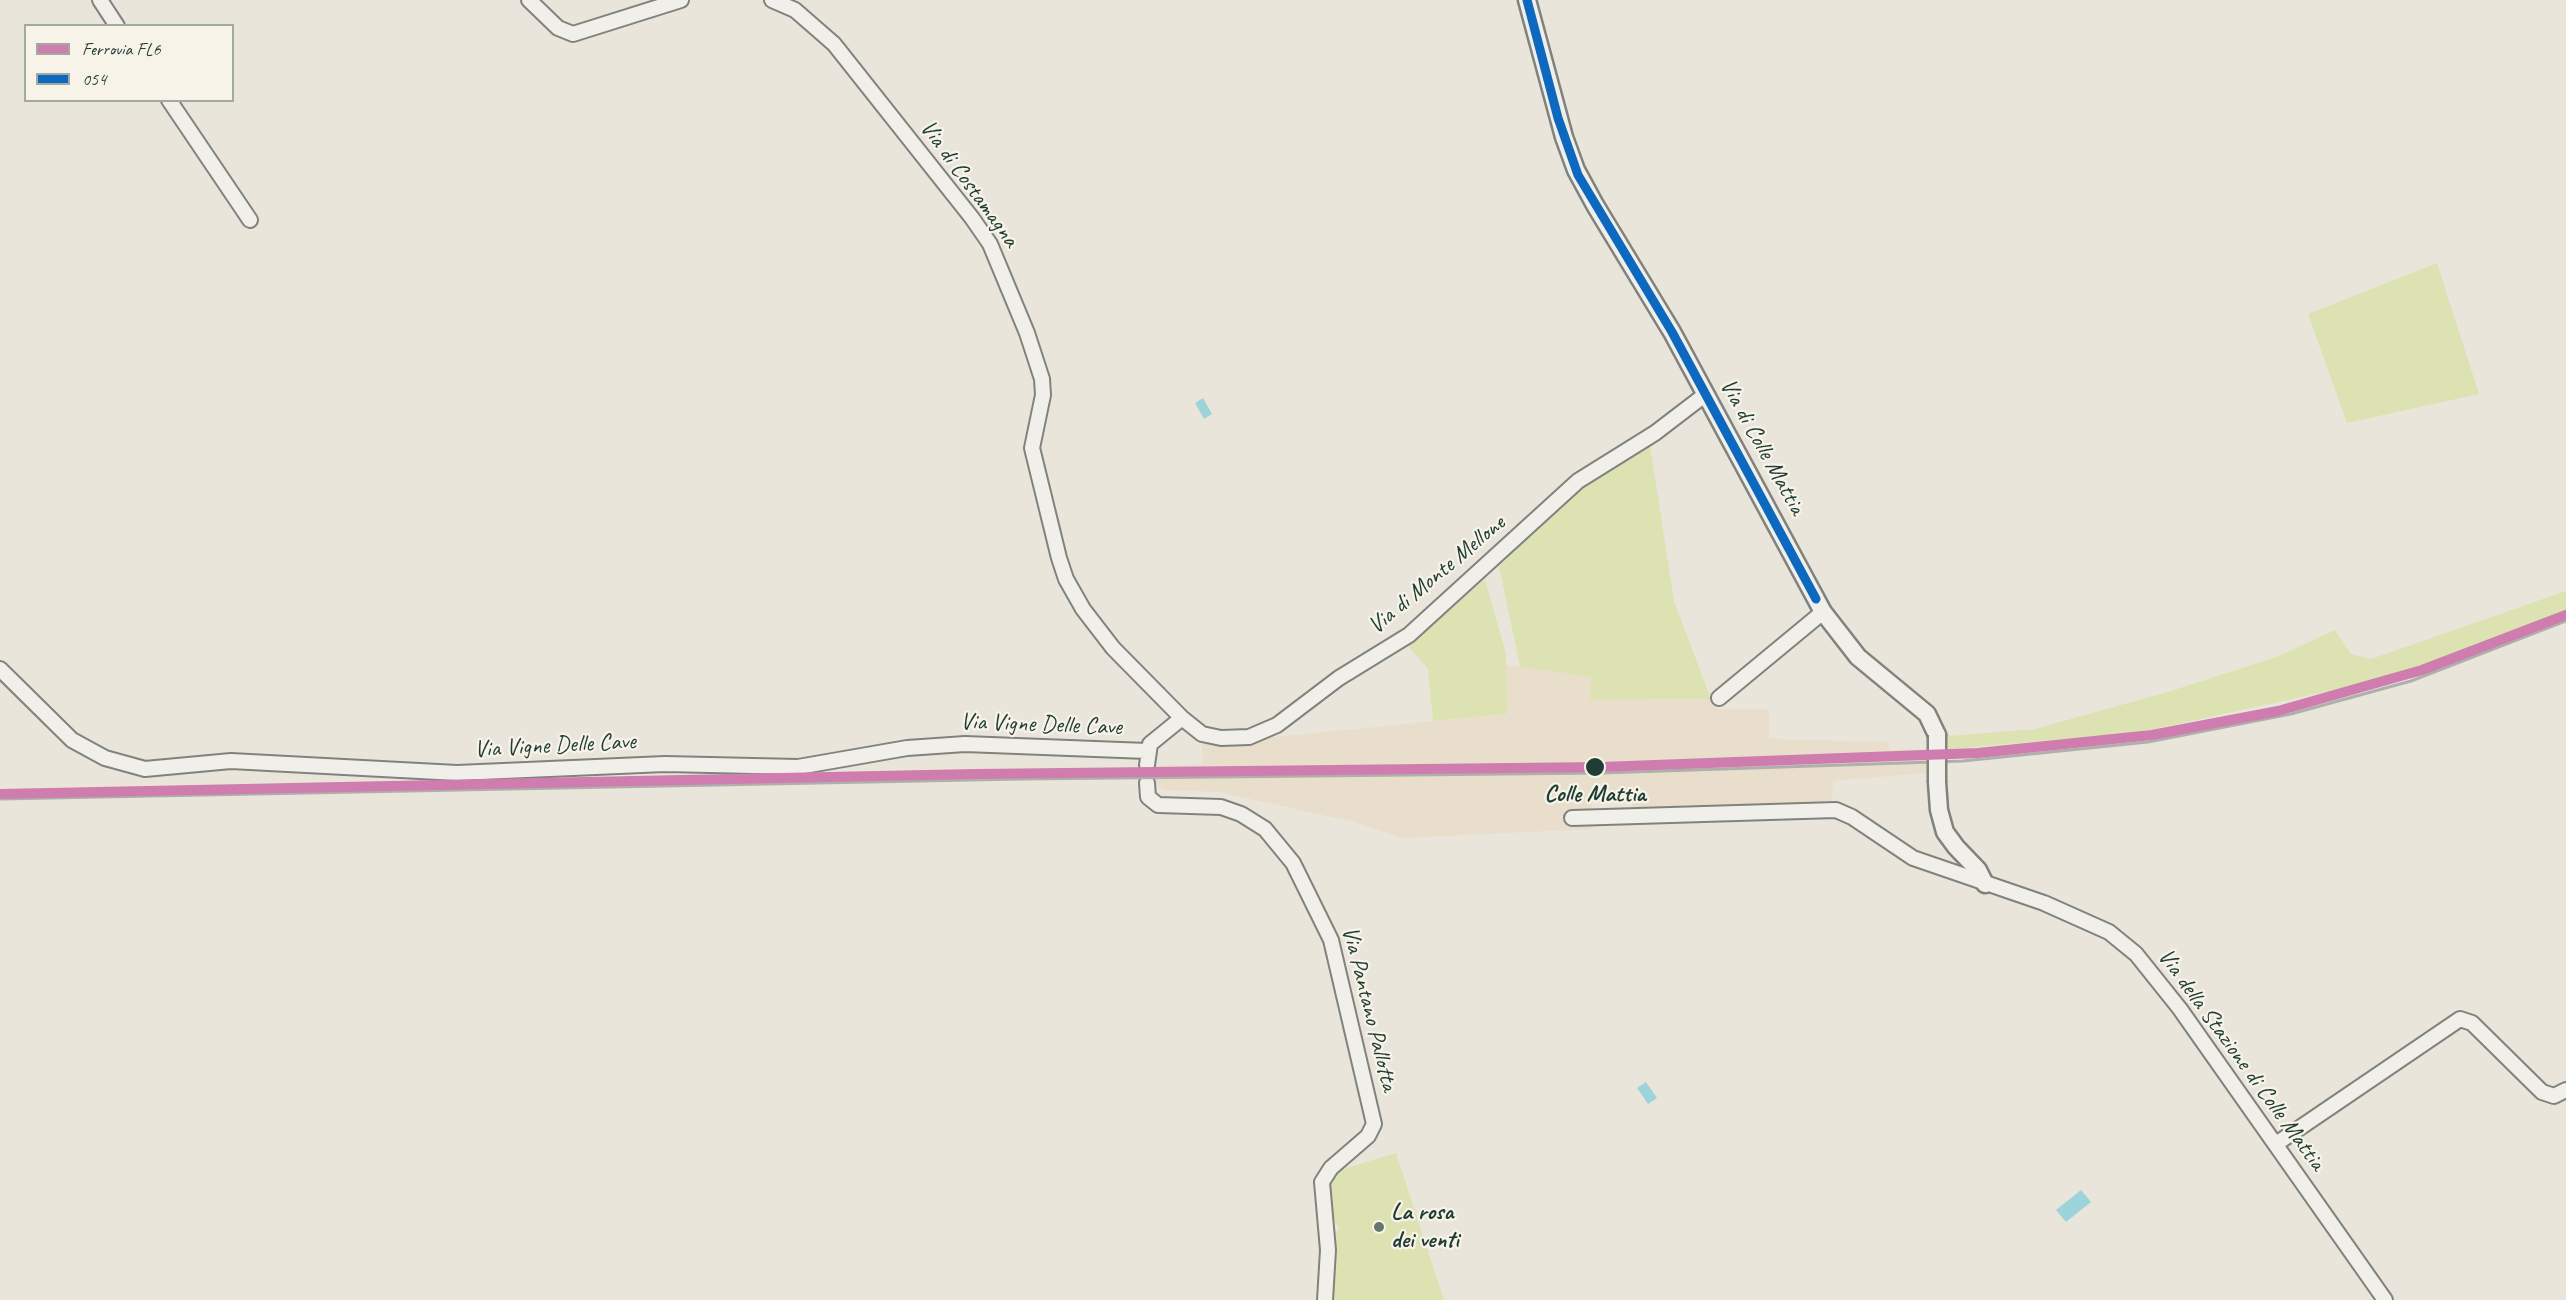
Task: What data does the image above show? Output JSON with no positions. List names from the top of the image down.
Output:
{
  "streets": {
    "street": [
      "Via di Costamagna",
      "Via di Colle Mattia",
      "Via di Monte Mellone",
      "Via Vigne Delle Cave",
      "Via Pantano Pallotta",
      "Via della Stazione di Colle Mattia"
    ]
  },
  "crossings": [
    ["Via di Costamagna", "Via di Monte Mellone"],
    ["Via di Colle Mattia", "Via di Monte Mellone"],
    ["Via di Colle Mattia", "Via della Stazione di Colle Mattia"]
  ],
  "places": ["Colle Mattia", "La rosa dei venti"],
  "lines": ["transit line 054", "rail line FL6"],
  "legend": ["Ferrovia FL6", "054"]
}
